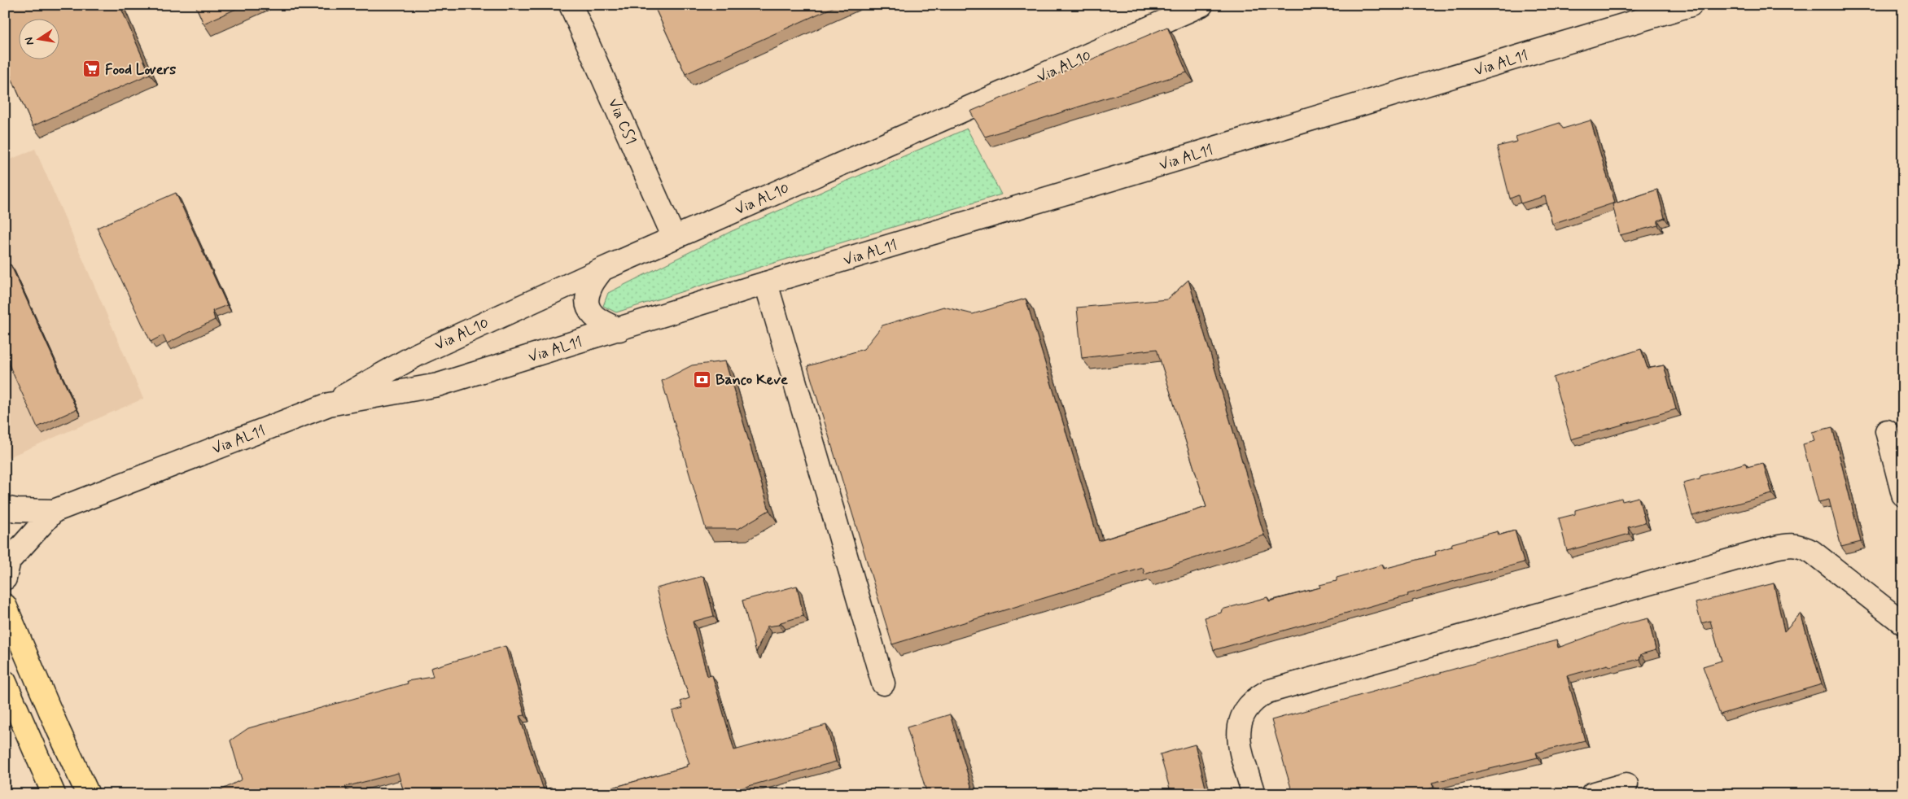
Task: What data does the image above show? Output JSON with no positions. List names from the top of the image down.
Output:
{
  "streets": {
    "street": ["Via AL11", "Via AL10", "Via CS1"]
  },
  "crossings": [
    ["Via AL11", "Via AL10"],
    ["Via AL10", "Via CS1"]
  ],
  "places": {
    "supermarket": ["Food Lovers"],
    "bank": ["Banco Keve"]
  },
  "north": "left"
}
